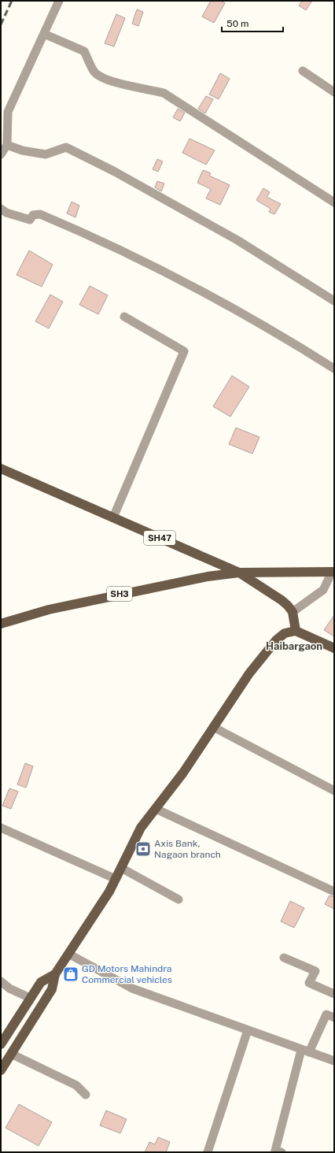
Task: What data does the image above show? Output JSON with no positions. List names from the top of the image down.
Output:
{
  "streets": {
    "main road": ["SH47", "SH3"]
  },
  "crossings": [
    ["SH47", "SH3"]
  ],
  "districts": ["Haibargaon"],
  "places": {
    "bank": ["Axis Bank, Nagaon branch"],
    "shop": ["GD Motors Mahindra Commercial vehicles"]
  },
  "scale_bar": "50 m"
}
